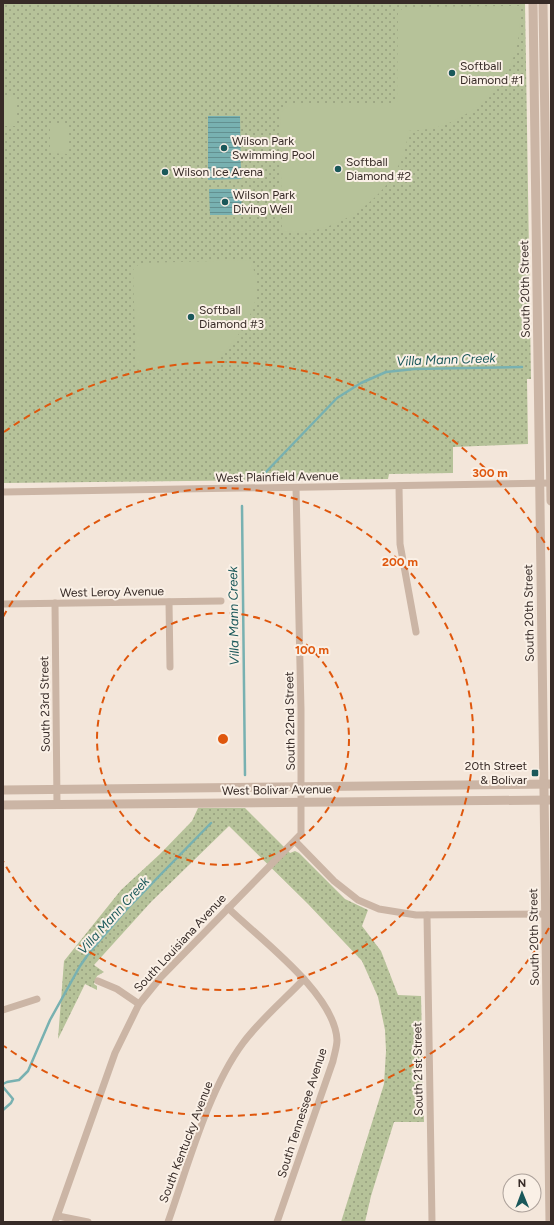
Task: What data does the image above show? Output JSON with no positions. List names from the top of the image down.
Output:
{
  "streets": {
    "street": [
      "South 20th Street",
      "West Plainfield Avenue",
      "West Leroy Avenue",
      "South 23rd Street",
      "South 22nd Street",
      "West Bolivar Avenue",
      "South Louisiana Avenue",
      "South 21st Street",
      "South Tennessee Avenue",
      "South Kentucky Avenue"
    ]
  },
  "crossings": [
    ["South 20th Street", "West Plainfield Avenue"],
    ["South 20th Street", "West Bolivar Avenue"],
    ["West Plainfield Avenue", "South 22nd Street"],
    ["West Leroy Avenue", "South 23rd Street"],
    ["South 23rd Street", "West Bolivar Avenue"],
    ["South 22nd Street", "West Bolivar Avenue"],
    ["South 22nd Street", "South Louisiana Avenue"],
    ["South Louisiana Avenue", "South Tennessee Avenue"],
    ["South Tennessee Avenue", "South Kentucky Avenue"]
  ],
  "water": ["Villa Mann Creek"],
  "places": {
    "other": [
      "Softball Diamond #1",
      "Wilson Park Swimming Pool",
      "Softball Diamond #2",
      "Wilson Ice Arena",
      "Wilson Park Diving Well",
      "Softball Diamond #3"
    ],
    "transit": ["20th Street & Bolivar"]
  },
  "north": "top",
  "rings": ["300 m", "200 m", "100 m"]
}
